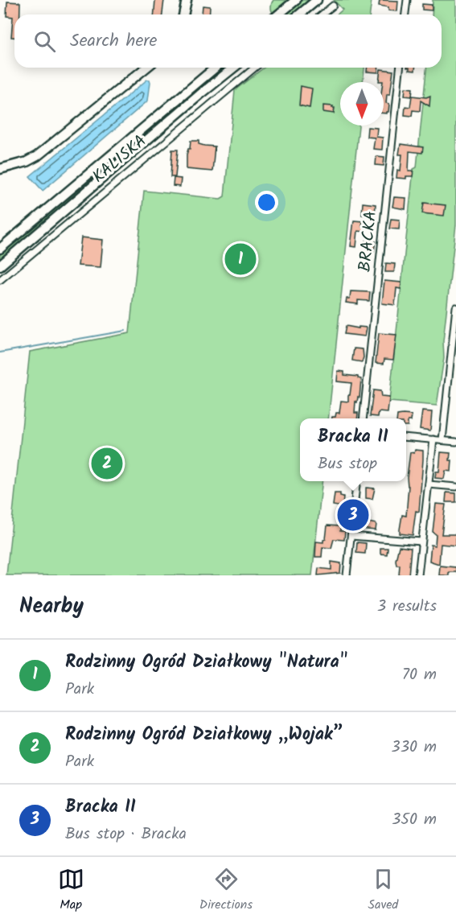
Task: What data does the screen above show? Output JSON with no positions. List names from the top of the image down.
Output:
{
  "streets": {
    "main road": ["KALISKA"],
    "street": ["BRACKA"]
  },
  "north": "bottom",
  "page": {
    "search": "Search here",
    "pins": ["1", "2", "3"],
    "popup": ["Bracka II", "Bus stop"],
    "heading": ["Nearby", "3 results"],
    "list": [
      {
        "mark": "1",
        "name": "Rodzinny Ogród Działkowy \"Natura\"",
        "note": "Park",
        "value": "70 m"
      },
      {
        "mark": "2",
        "name": "Rodzinny Ogród Działkowy „Wojak”",
        "note": "Park",
        "value": "330 m"
      },
      {
        "mark": "3",
        "name": "Bracka II",
        "note": "Bus stop · Bracka",
        "value": "350 m"
      }
    ],
    "nav": ["Map", "Directions", "Saved"]
  }
}
